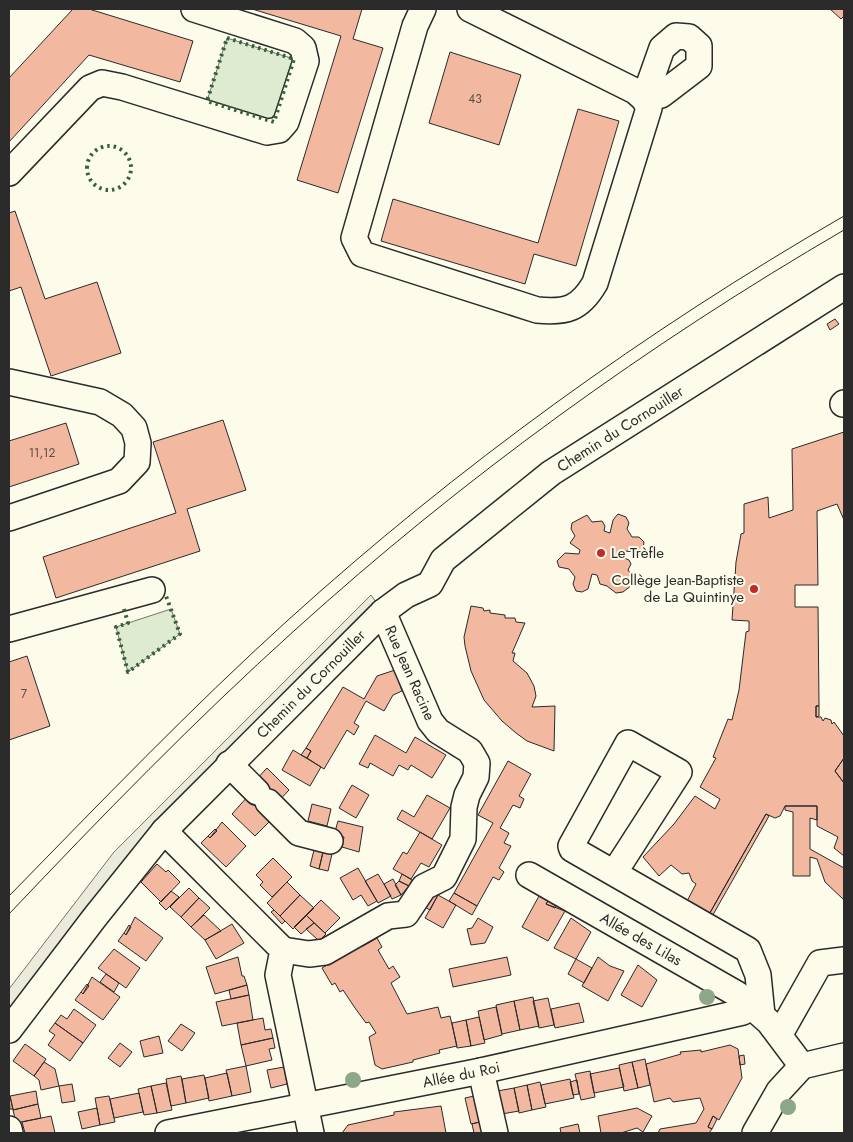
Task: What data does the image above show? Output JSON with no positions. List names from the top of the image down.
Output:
{
  "streets": {
    "street": [
      "Chemin du Cornouiller",
      "Rue Jean Racine",
      "Allée des Lilas",
      "Allée du Roi"
    ]
  },
  "crossings": [
    ["Chemin du Cornouiller", "Rue Jean Racine"],
    ["Allée des Lilas", "Allée du Roi"]
  ],
  "places": ["Le Trèfle", "Collège Jean-Baptiste de La Quintinye"],
  "house_numbers": ["43", "11,12", "7"]
}
